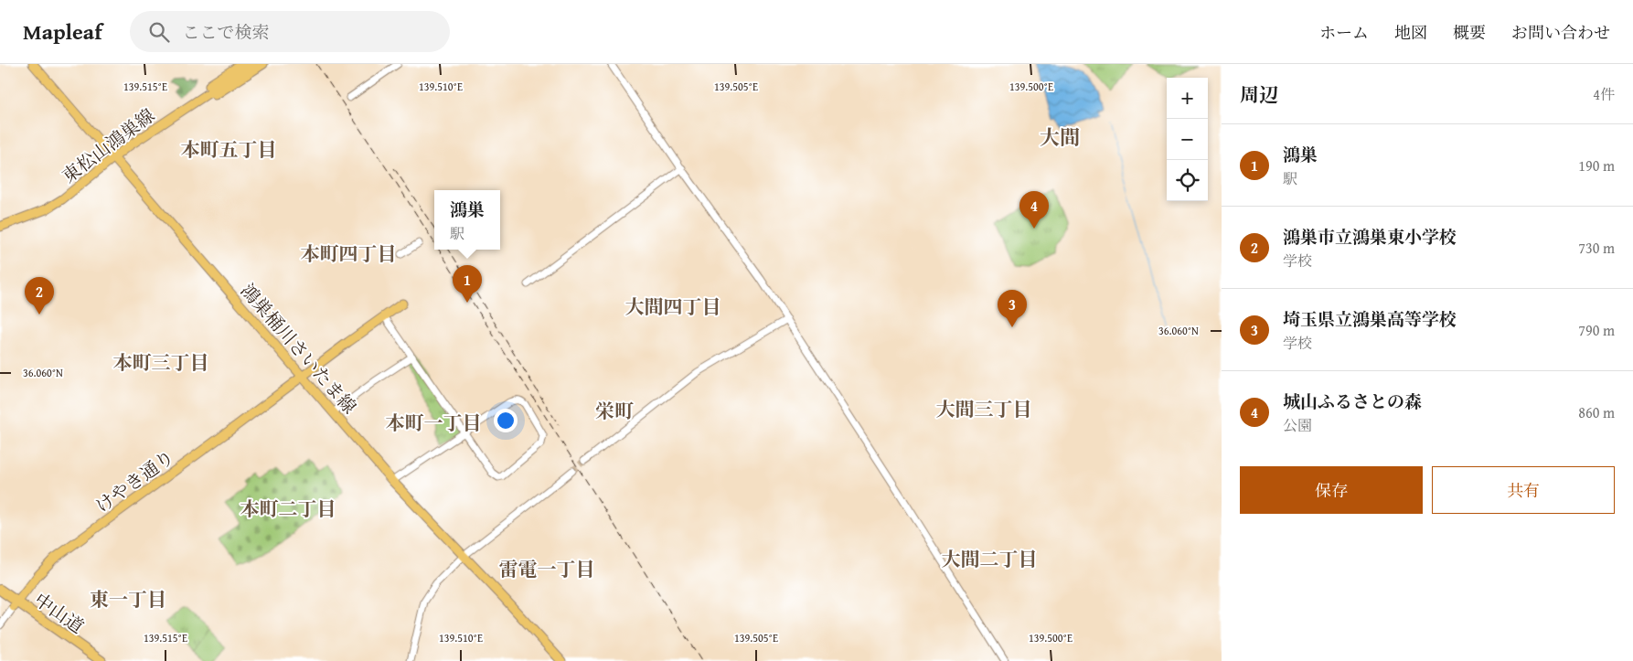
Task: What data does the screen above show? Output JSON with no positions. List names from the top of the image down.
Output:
{
  "streets": {
    "highway": ["中山道"],
    "main road": ["東松山鴻巣線", "鴻巣桶川さいたま線", "けやき通り"]
  },
  "crossings": [
    ["東松山鴻巣線", "鴻巣桶川さいたま線"],
    ["鴻巣桶川さいたま線", "けやき通り"],
    ["けやき通り", "中山道"]
  ],
  "districts": [
    "大間",
    "本町五丁目",
    "本町四丁目",
    "大間四丁目",
    "本町三丁目",
    "大間三丁目",
    "栄町",
    "本町一丁目",
    "本町二丁目",
    "大間二丁目",
    "雷電一丁目",
    "東一丁目"
  ],
  "page": {
    "header": "Mapleaf",
    "search": "ここで検索",
    "nav": [
      "ホーム",
      "地図",
      "概要",
      "お問い合わせ"
    ],
    "heading": ["周辺", "4件"],
    "map_buttons": ["+", "−"],
    "list": [
      {
        "mark": "1",
        "name": "鴻巣",
        "note": "駅",
        "value": "190 m"
      },
      {
        "mark": "2",
        "name": "鴻巣市立鴻巣東小学校",
        "note": "学校",
        "value": "730 m"
      },
      {
        "mark": "3",
        "name": "埼玉県立鴻巣高等学校",
        "note": "学校",
        "value": "790 m"
      },
      {
        "mark": "4",
        "name": "城山ふるさとの森",
        "note": "公園",
        "value": "860 m"
      }
    ],
    "popup": ["鴻巣", "駅"],
    "pins": [
      "4",
      "1",
      "2",
      "3"
    ],
    "buttons": ["保存", "共有"]
  },
  "coordinates": [
    "139.515°E",
    "139.510°E",
    "139.505°E",
    "139.500°E",
    "36.060°N"
  ]
}
